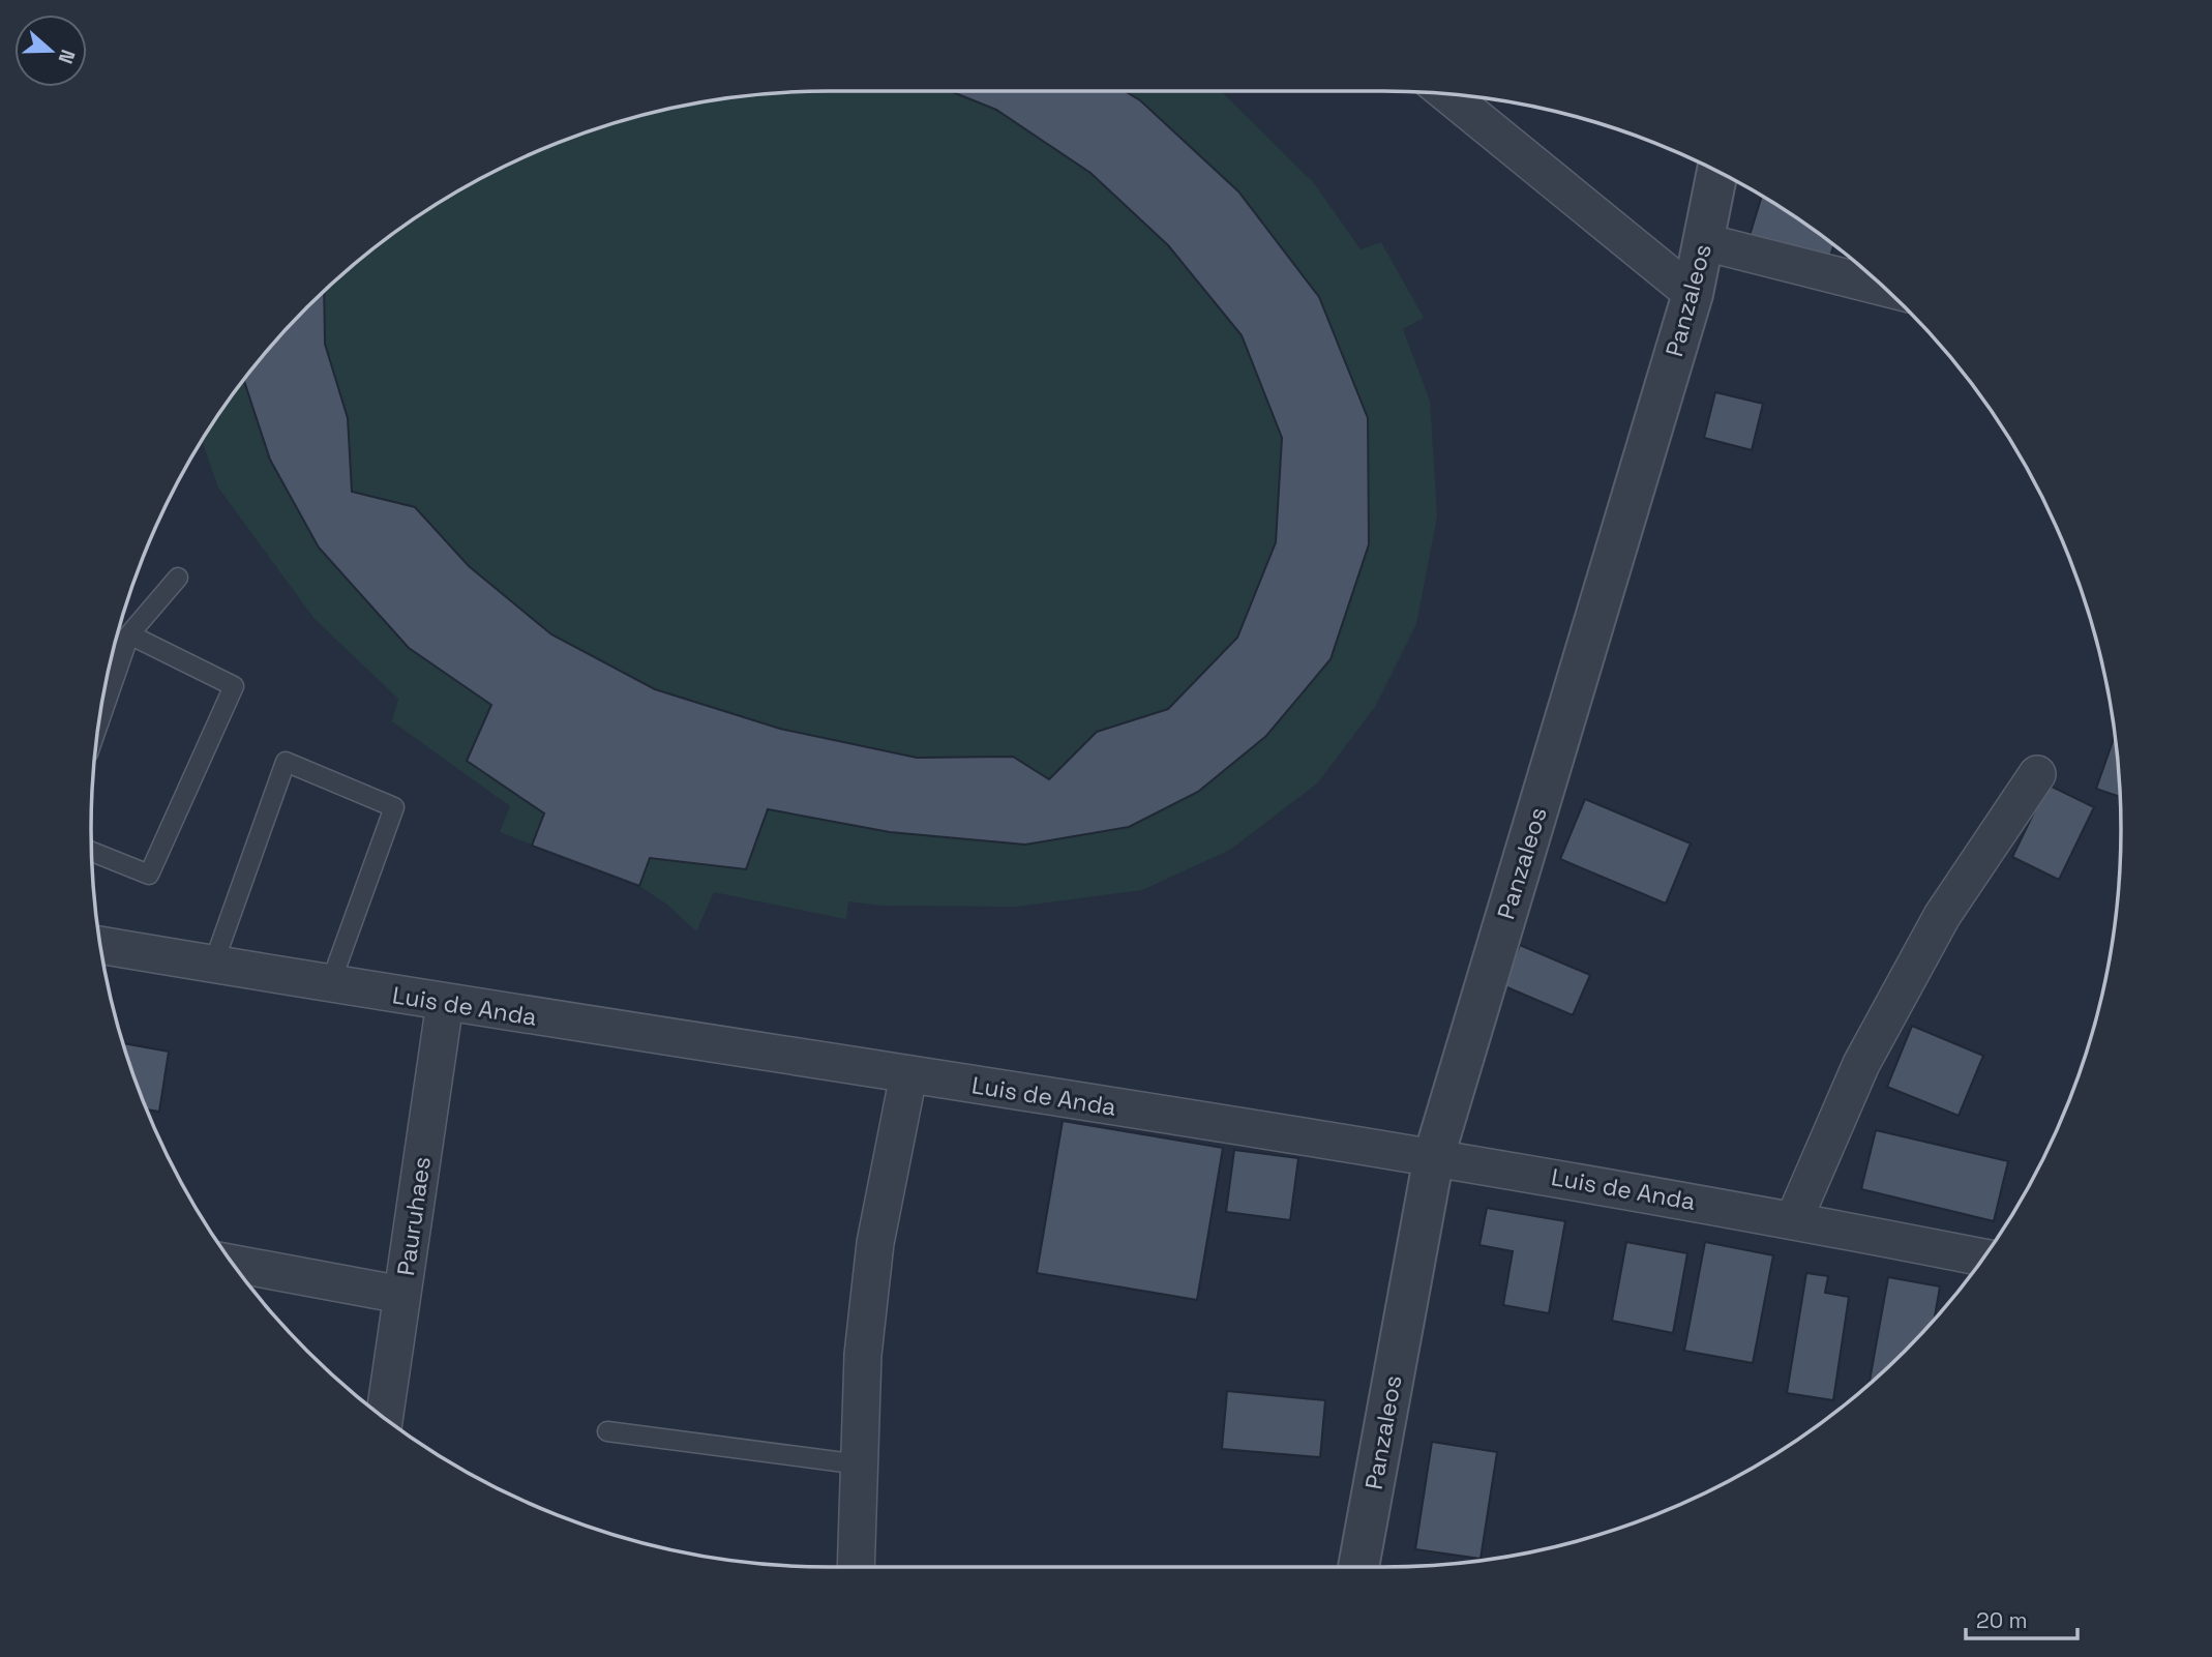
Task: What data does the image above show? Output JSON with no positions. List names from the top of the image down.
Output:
{
  "streets": {
    "street": ["Panzaleos", "Luis de Anda", "Pauruhaes"]
  },
  "crossings": [
    ["Panzaleos", "Luis de Anda"],
    ["Luis de Anda", "Pauruhaes"]
  ],
  "scale_bar": "20 m",
  "north": "right"
}
